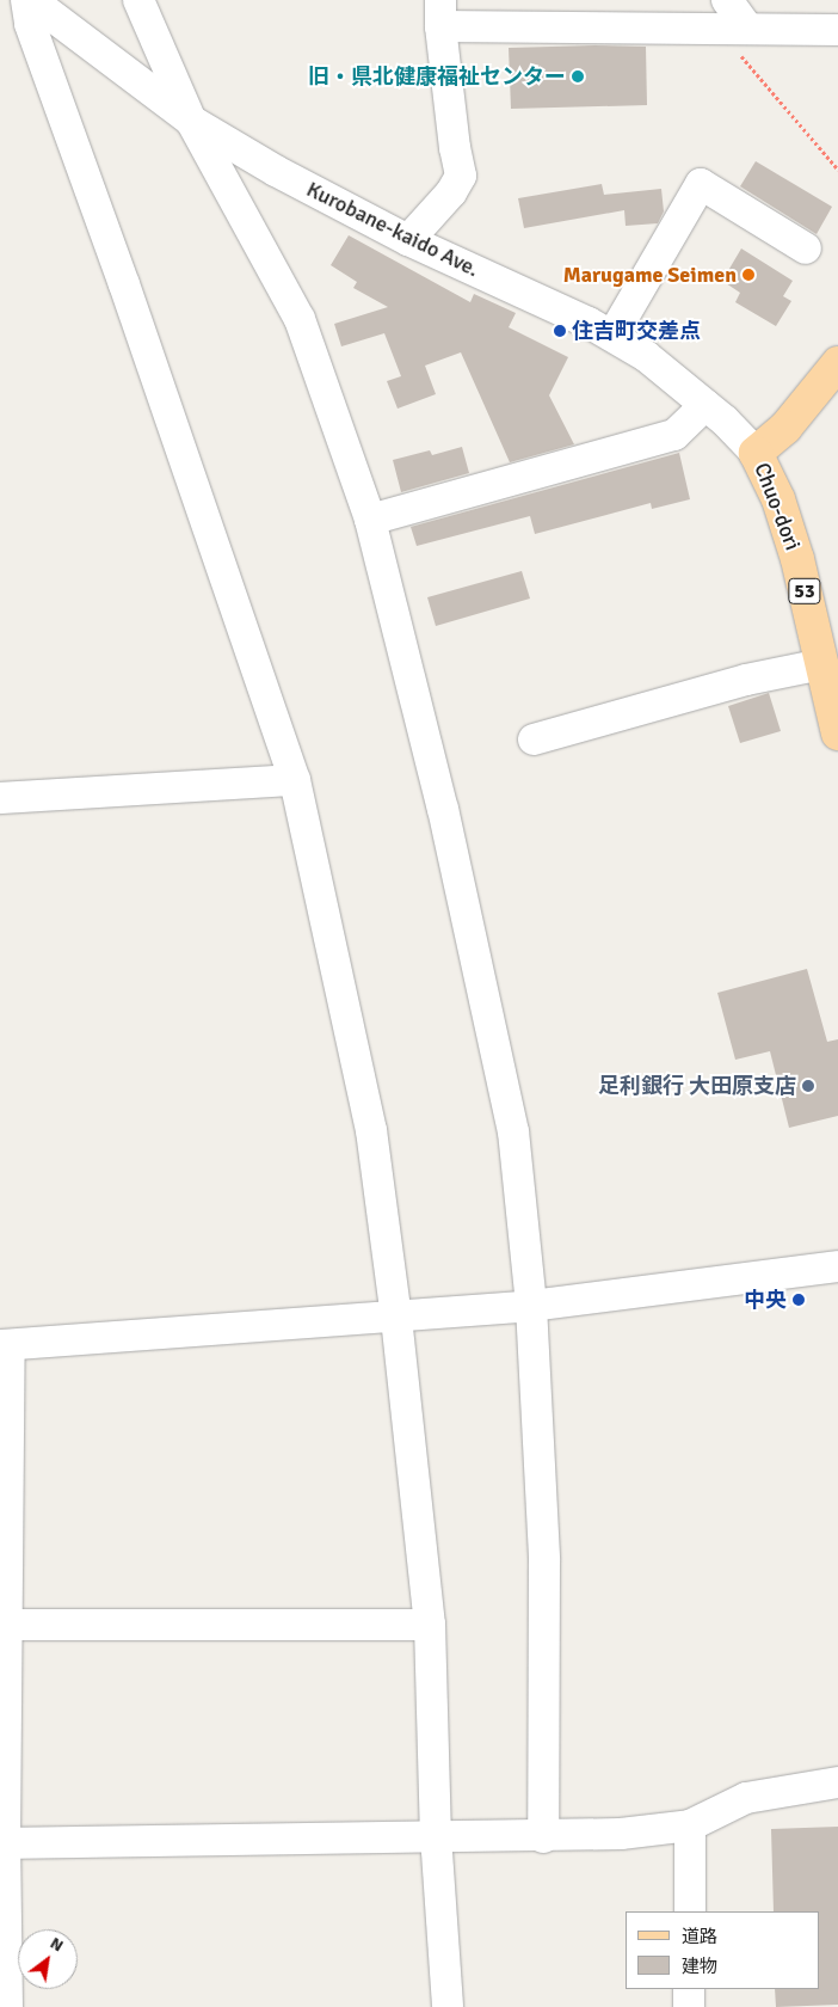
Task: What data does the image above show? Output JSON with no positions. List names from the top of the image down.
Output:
{
  "streets": {
    "main road": ["Chuo-dori", "53"],
    "street": ["Kurobane-kaido Ave."]
  },
  "crossings": [
    ["Kurobane-kaido Ave.", "Chuo-dori"]
  ],
  "places": [
    "旧・県北健康福祉センター",
    "Marugame Seimen",
    "住吉町交差点",
    "足利銀行 大田原支店",
    "中央"
  ],
  "legend": ["道路", "建物"],
  "north": "top right"
}
